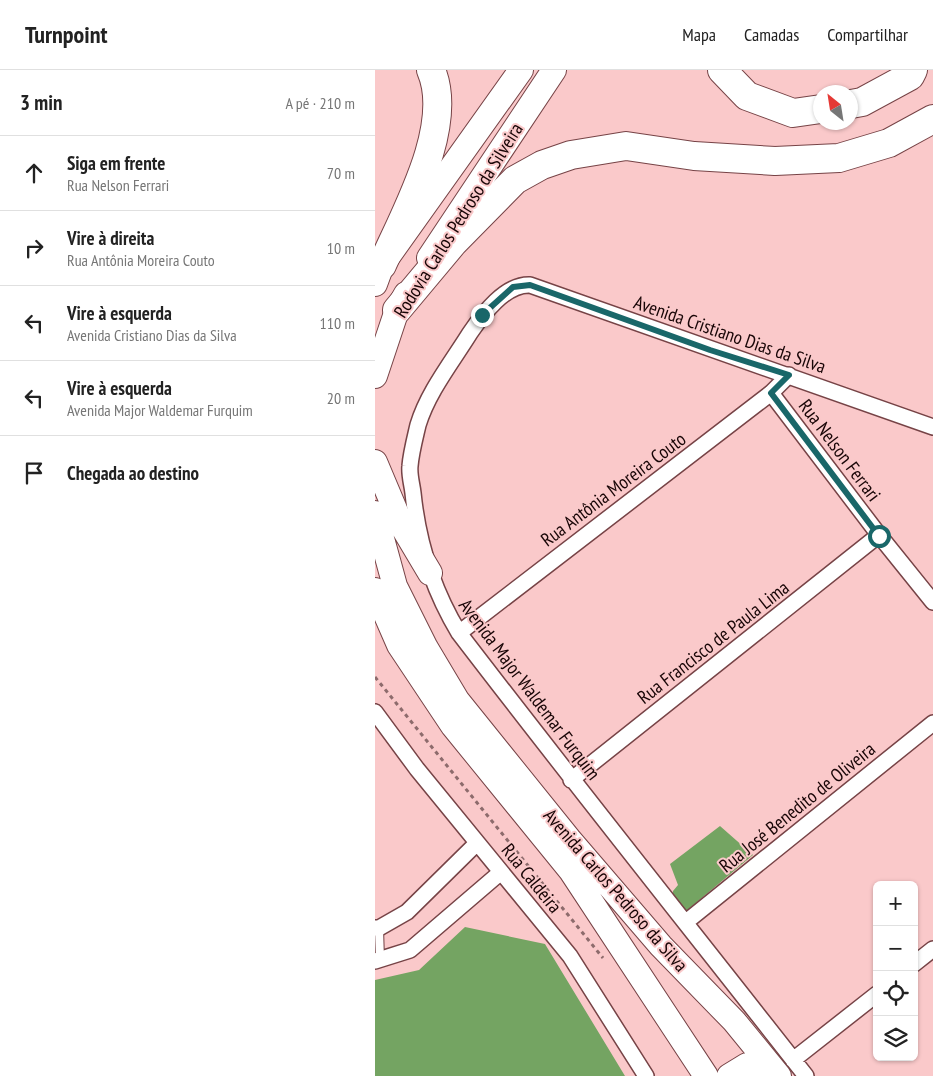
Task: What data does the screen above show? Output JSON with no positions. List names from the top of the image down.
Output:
{
  "streets": {
    "main road": ["Rodovia Carlos Pedroso da Silveira", "Avenida Carlos Pedroso da Silva"],
    "street": [
      "Avenida Cristiano Dias da Silva",
      "Rua Nelson Ferrari",
      "Rua Antônia Moreira Couto",
      "Rua Francisco de Paula Lima",
      "Avenida Major Waldemar Furquim",
      "Rua José Benedito de Oliveira",
      "Rua Caldeira"
    ]
  },
  "crossings": [
    ["Avenida Cristiano Dias da Silva", "Rua Antônia Moreira Couto"],
    ["Avenida Cristiano Dias da Silva", "Avenida Major Waldemar Furquim"],
    ["Rua Nelson Ferrari", "Rua Antônia Moreira Couto"],
    ["Rua Nelson Ferrari", "Rua Francisco de Paula Lima"],
    ["Rua Antônia Moreira Couto", "Avenida Major Waldemar Furquim"],
    ["Rua Francisco de Paula Lima", "Avenida Major Waldemar Furquim"],
    ["Avenida Major Waldemar Furquim", "Rua José Benedito de Oliveira"],
    ["Avenida Major Waldemar Furquim", "Avenida Carlos Pedroso da Silva"]
  ],
  "north": "top left",
  "page": {
    "header": "Turnpoint",
    "nav": ["Mapa", "Camadas", "Compartilhar"],
    "heading": ["3 min", "A pé · 210 m"],
    "list": [
      ["Siga em frente", "Rua Nelson Ferrari", "70 m"],
      ["Vire à direita", "Rua Antônia Moreira Couto", "10 m"],
      ["Vire à esquerda", "Avenida Cristiano Dias da Silva", "110 m"],
      ["Vire à esquerda", "Avenida Major Waldemar Furquim", "20 m"],
      "Chegada ao destino"
    ],
    "map_buttons": ["+", "−"]
  }
}
